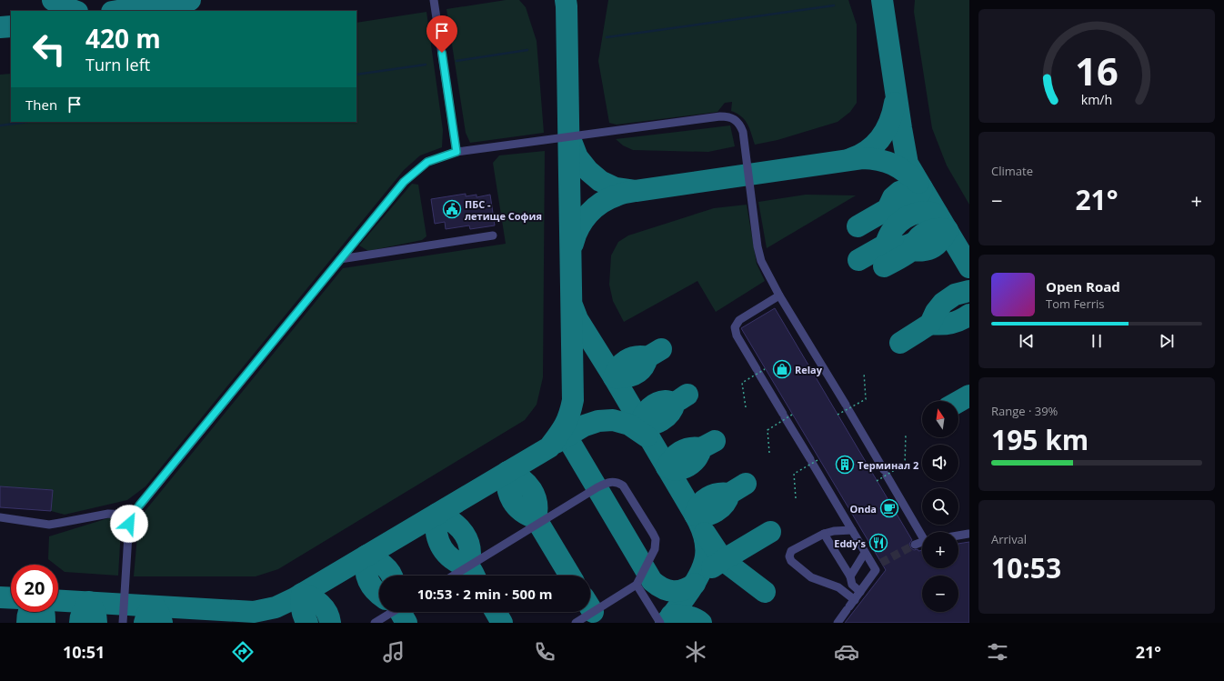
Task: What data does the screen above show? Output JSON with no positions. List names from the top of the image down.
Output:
{
  "places": {
    "public building": ["ПБС - летище София"],
    "shop": ["Relay"],
    "building": ["Терминал 2"],
    "cafe": ["Onda"],
    "restaurant": ["Eddy's"]
  },
  "north": "top",
  "page": {
    "turn": ["420 m", "Turn left"],
    "then": "Then",
    "tile": [
      "Climate",
      ["Range · 39%", "195 km"],
      ["Arrival", "10:53"]
    ],
    "heat": ["−", "21°", "+"],
    "song": ["Open Road", "Tom Ferris"],
    "map_buttons": ["+", "−"],
    "limit": "20",
    "trip": "10:53 · 2 min · 500 m",
    "tabs": ["10:51", "21°"],
    "gauge": ["16", "km/h"]
  }
}
